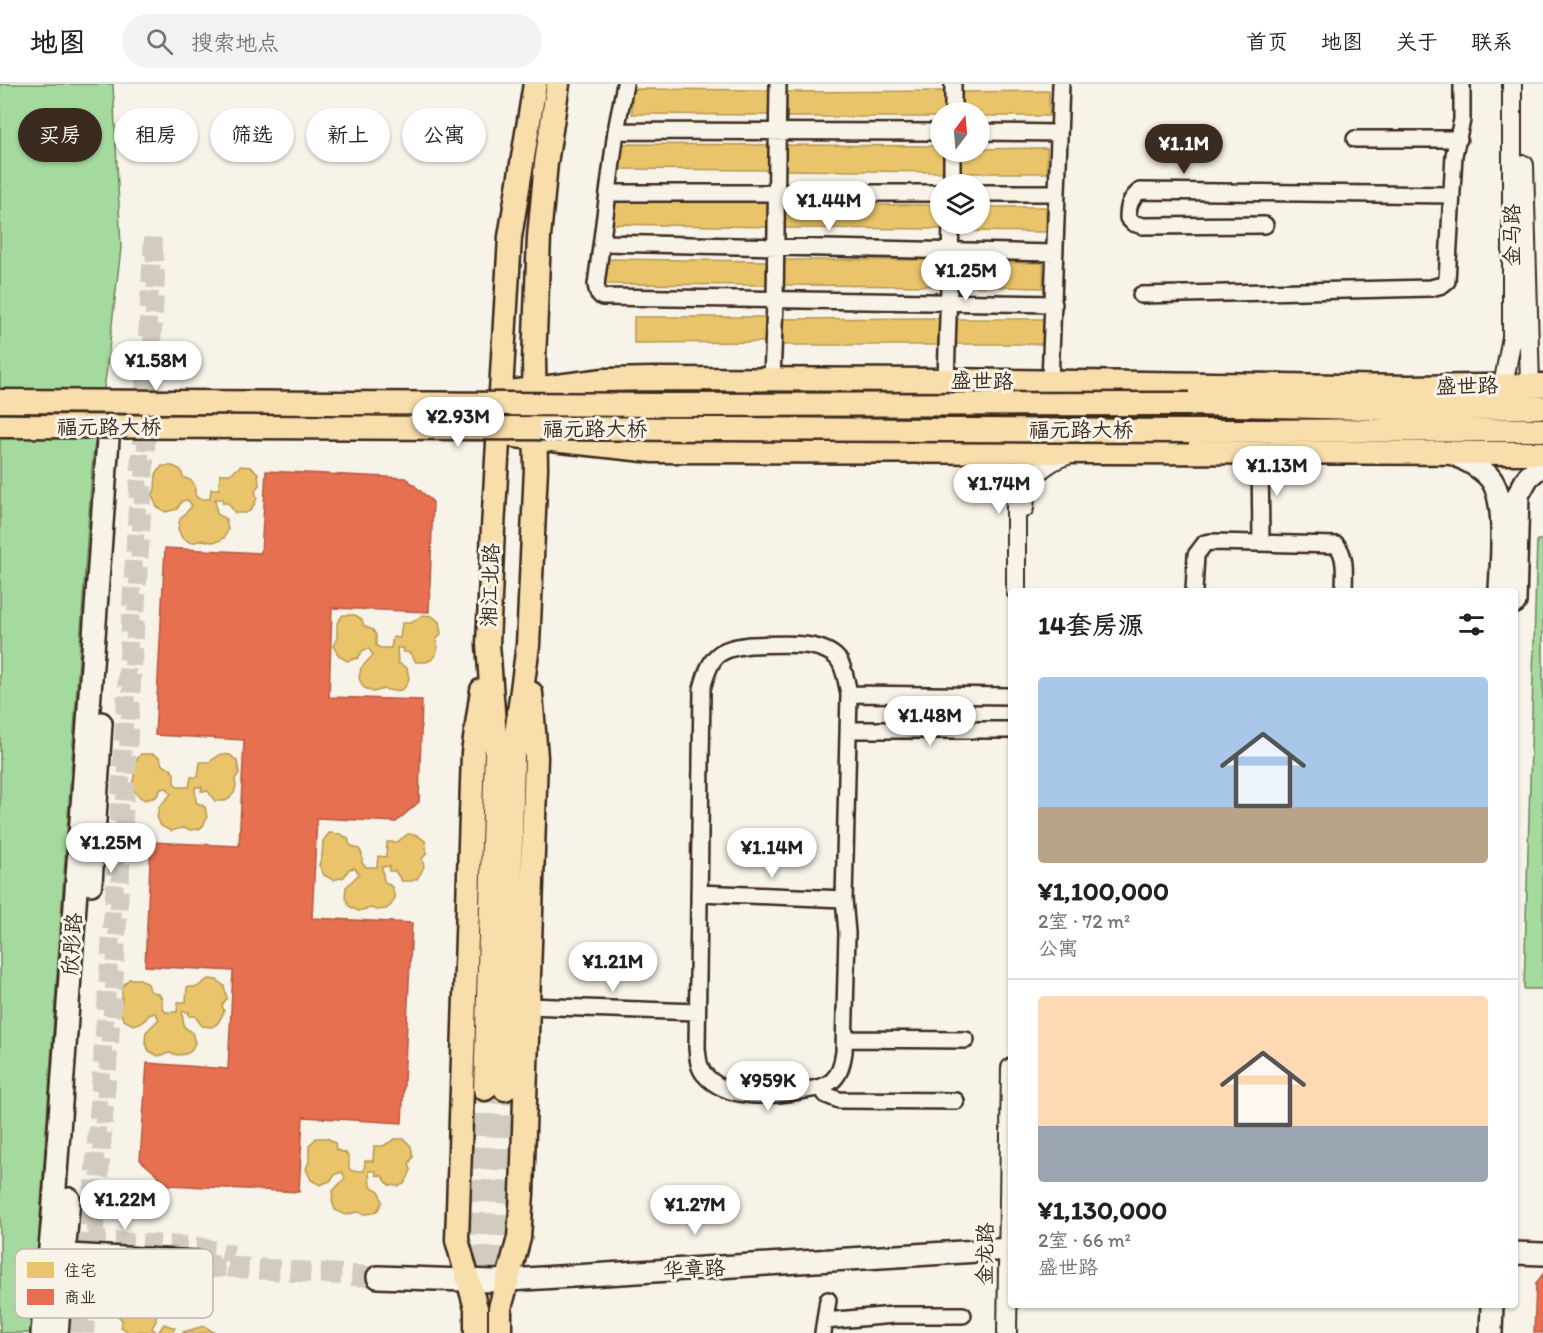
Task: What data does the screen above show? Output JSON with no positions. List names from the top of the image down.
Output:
{
  "streets": {
    "main road": [
      "盛世路",
      "福元路大桥",
      "湘江北路",
      "欣彤路",
      "华章路"
    ],
    "street": ["金马路", "金龙路"]
  },
  "crossings": [
    ["金马路", "盛世路"],
    ["盛世路", "湘江北路"]
  ],
  "legend": ["住宅", "商业"],
  "north": "top",
  "page": {
    "header": "地图",
    "search": "搜索地点",
    "nav": [
      "首页",
      "地图",
      "关于",
      "联系"
    ],
    "chip": [
      "买房",
      "租房",
      "筛选",
      "新上",
      "公寓"
    ],
    "price": [
      "¥1.1M",
      "¥1.44M",
      "¥1.25M",
      "¥1.58M",
      "¥2.93M",
      "¥1.13M",
      "¥1.74M",
      "¥1.48M",
      "¥1.25M",
      "¥1.14M",
      "¥1.21M",
      "¥959K",
      "¥1.22M",
      "¥1.27M"
    ],
    "heading": "14套房源",
    "list": [
      {
        "name": "¥1,100,000",
        "note": "2室 · 72 m² · 公寓"
      },
      {
        "name": "¥1,130,000",
        "note": "2室 · 66 m² · 盛世路"
      }
    ]
  }
}
